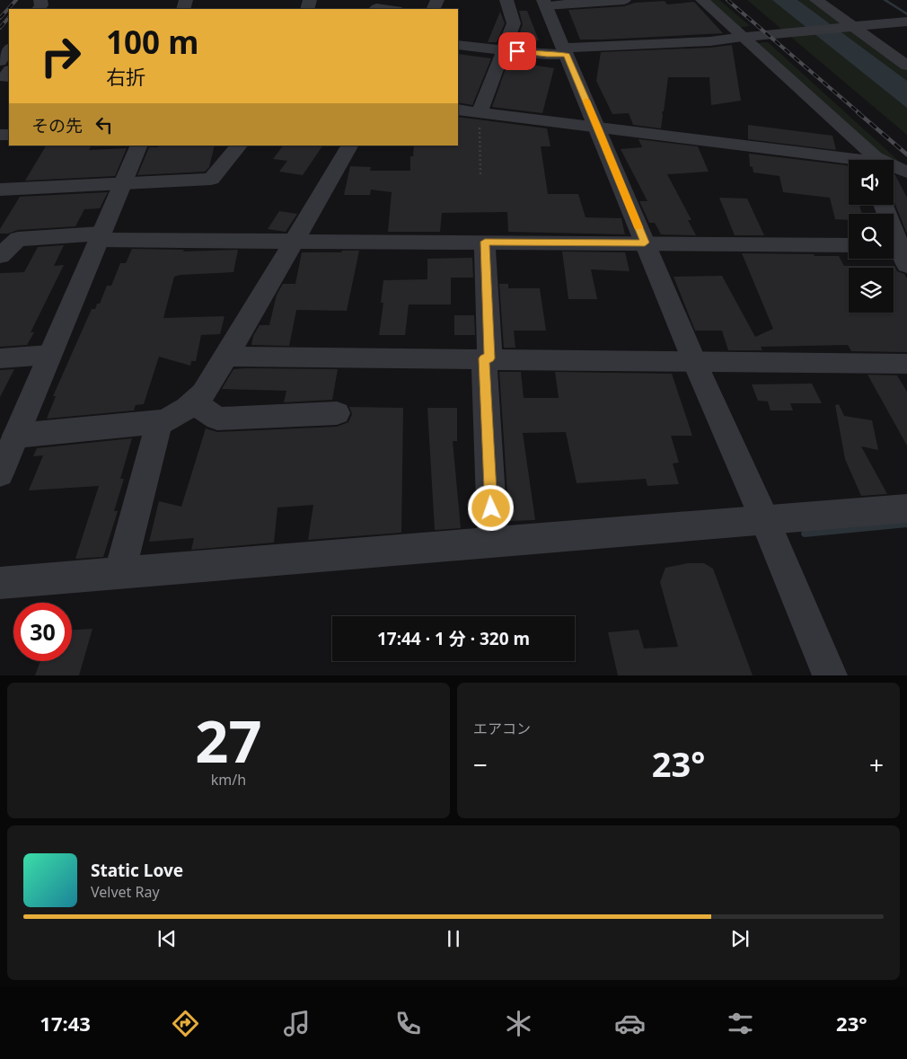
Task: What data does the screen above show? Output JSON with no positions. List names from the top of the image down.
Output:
{
  "page": {
    "turn": ["100 m", "右折"],
    "then": "その先",
    "limit": "30",
    "trip": "17:44 · 1 分 · 320 m",
    "tile": [
      ["27", "km/h"],
      "エアコン"
    ],
    "heat": ["−", "23°", "+"],
    "song": ["Static Love", "Velvet Ray"],
    "tabs": ["17:43", "23°"]
  }
}
